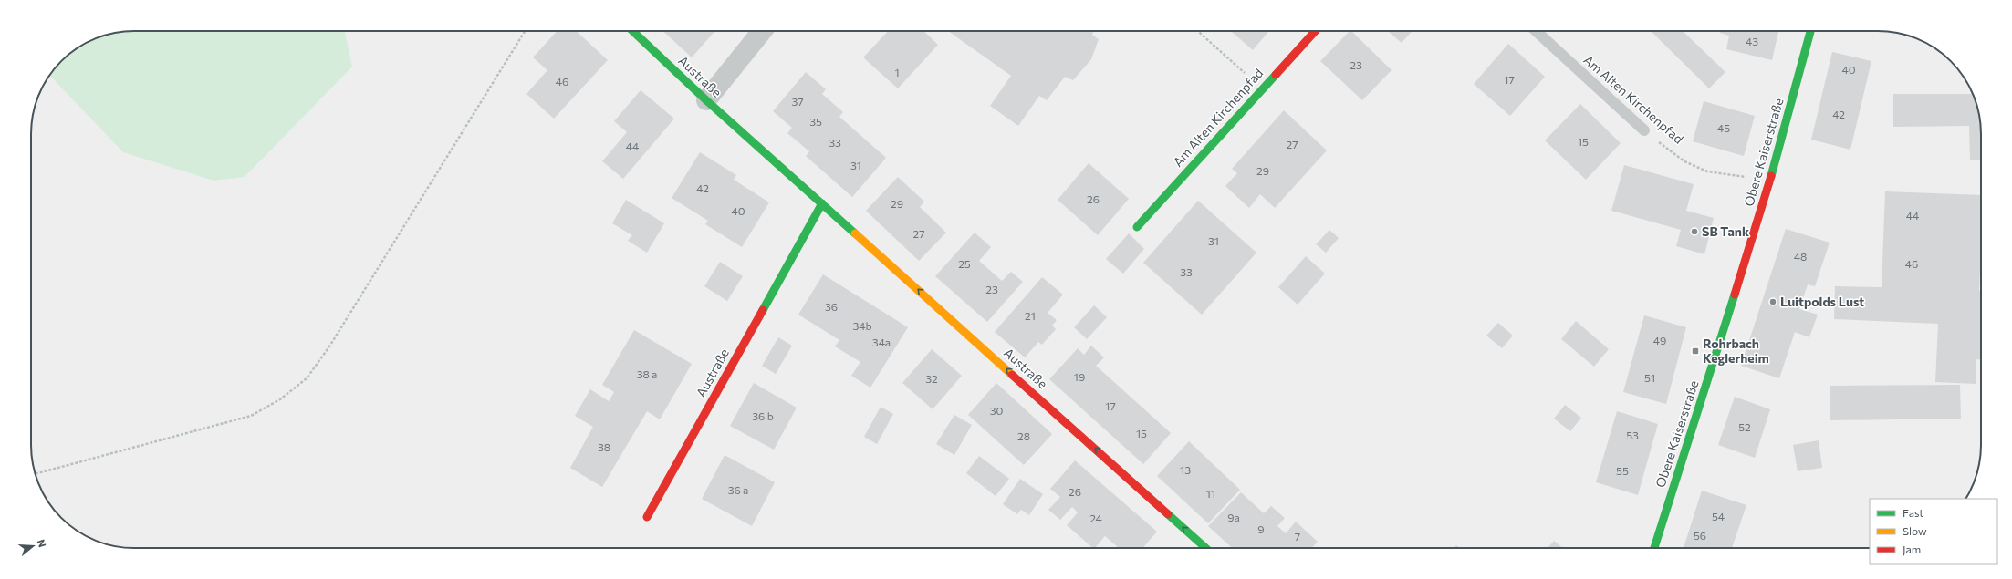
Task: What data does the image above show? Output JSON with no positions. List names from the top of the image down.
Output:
{
  "streets": {
    "street": ["Austraße", "Am Alten Kirchenpfad", "Obere Kaiserstraße"]
  },
  "crossings": [
    ["Am Alten Kirchenpfad", "Obere Kaiserstraße"]
  ],
  "one_way": ["Austraße"],
  "places": {
    "other": ["SB Tank", "Luitpolds Lust"],
    "transit": ["Rohrbach Keglerheim"]
  },
  "house_numbers": [
    "43",
    "23",
    "40",
    "1",
    "17",
    "46",
    "37",
    "42",
    "35",
    "45",
    "15",
    "33",
    "27",
    "44",
    "31",
    "29",
    "42",
    "26",
    "29",
    "40",
    "44",
    "27",
    "31",
    "48",
    "25",
    "46",
    "33",
    "23",
    "36",
    "21",
    "34b",
    "49",
    "34a",
    "38 a",
    "19",
    "51",
    "32",
    "17",
    "30",
    "36 b",
    "52",
    "15",
    "53",
    "28",
    "38",
    "13",
    "55",
    "36 a",
    "26",
    "11",
    "54",
    "9a",
    "24",
    "9",
    "56",
    "7"
  ],
  "legend": ["Fast", "Slow", "Jam"],
  "north": "right"
}
